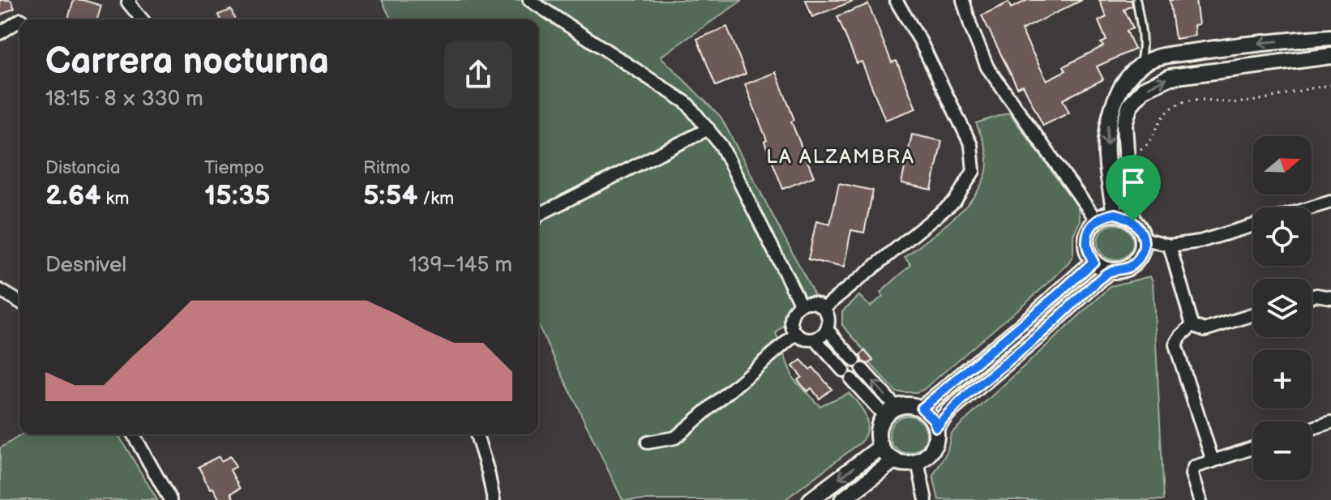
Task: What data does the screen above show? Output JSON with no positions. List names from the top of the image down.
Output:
{
  "districts": ["LA ALZAMBRA"],
  "north": "right",
  "page": {
    "heading": ["Carrera nocturna", "18:15 · 8 × 330 m"],
    "stats": [
      ["Distancia", "2.64 km"],
      ["Tiempo", "15:35"],
      ["Ritmo", "5:54 /km"]
    ],
    "map_buttons": ["+", "−"],
    "chart": ["Desnivel", "139–145 m"]
  }
}
